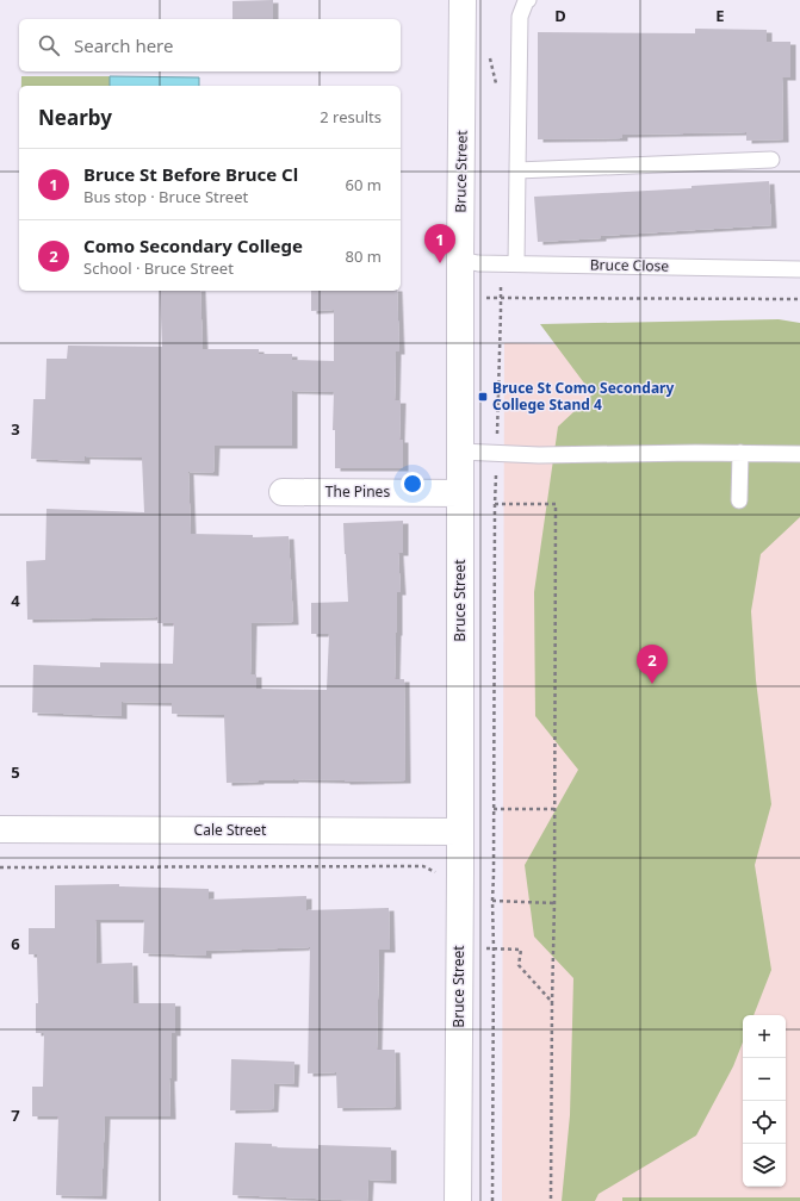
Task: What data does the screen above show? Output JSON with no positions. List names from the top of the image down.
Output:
{
  "streets": {
    "street": ["Bruce Street", "The Pines", "Cale Street"],
    "lane": ["Bruce Close"]
  },
  "crossings": [
    ["Bruce Street", "Bruce Close"],
    ["Bruce Street", "The Pines"],
    ["Bruce Street", "Cale Street"]
  ],
  "places": {
    "transit": ["Bruce St Como Secondary College Stand 4"]
  },
  "page": {
    "search": "Search here",
    "heading": ["Nearby", "2 results"],
    "list": [
      {
        "mark": "1",
        "name": "Bruce St Before Bruce Cl",
        "note": "Bus stop · Bruce Street",
        "value": "60 m"
      },
      {
        "mark": "2",
        "name": "Como Secondary College",
        "note": "School · Bruce Street",
        "value": "80 m"
      }
    ],
    "pins": ["1", "2"],
    "map_buttons": ["+", "−"]
  },
  "grid": {
    "columns": ["D", "E"],
    "rows": [
      "3",
      "4",
      "5",
      "6",
      "7"
    ]
  }
}
